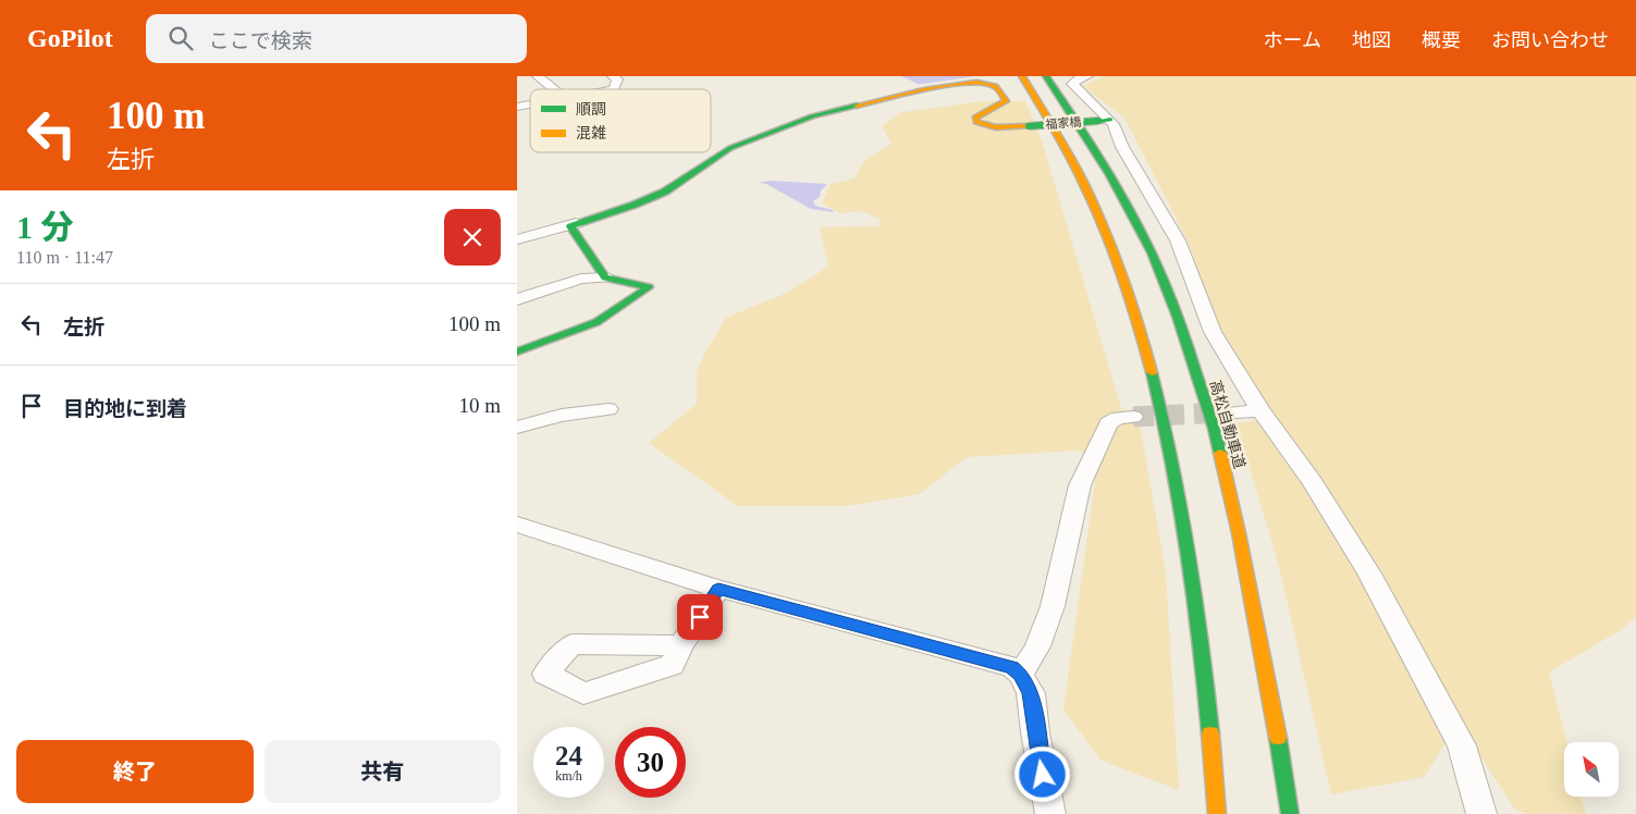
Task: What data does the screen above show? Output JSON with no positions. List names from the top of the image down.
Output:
{
  "streets": {
    "main road": ["福家橋", "高松自動車道"]
  },
  "legend": ["順調", "混雑"],
  "north": "top left",
  "page": {
    "header": "GoPilot",
    "search": "ここで検索",
    "nav": [
      "ホーム",
      "地図",
      "概要",
      "お問い合わせ"
    ],
    "turn": ["100 m", "左折"],
    "heading": ["1 分", "110 m · 11:47"],
    "list": [
      {
        "name": "左折",
        "value": "100 m"
      },
      {
        "name": "目的地に到着",
        "value": "10 m"
      }
    ],
    "speed": "24 km/h",
    "limit": "30",
    "buttons": ["終了", "共有"]
  }
}
